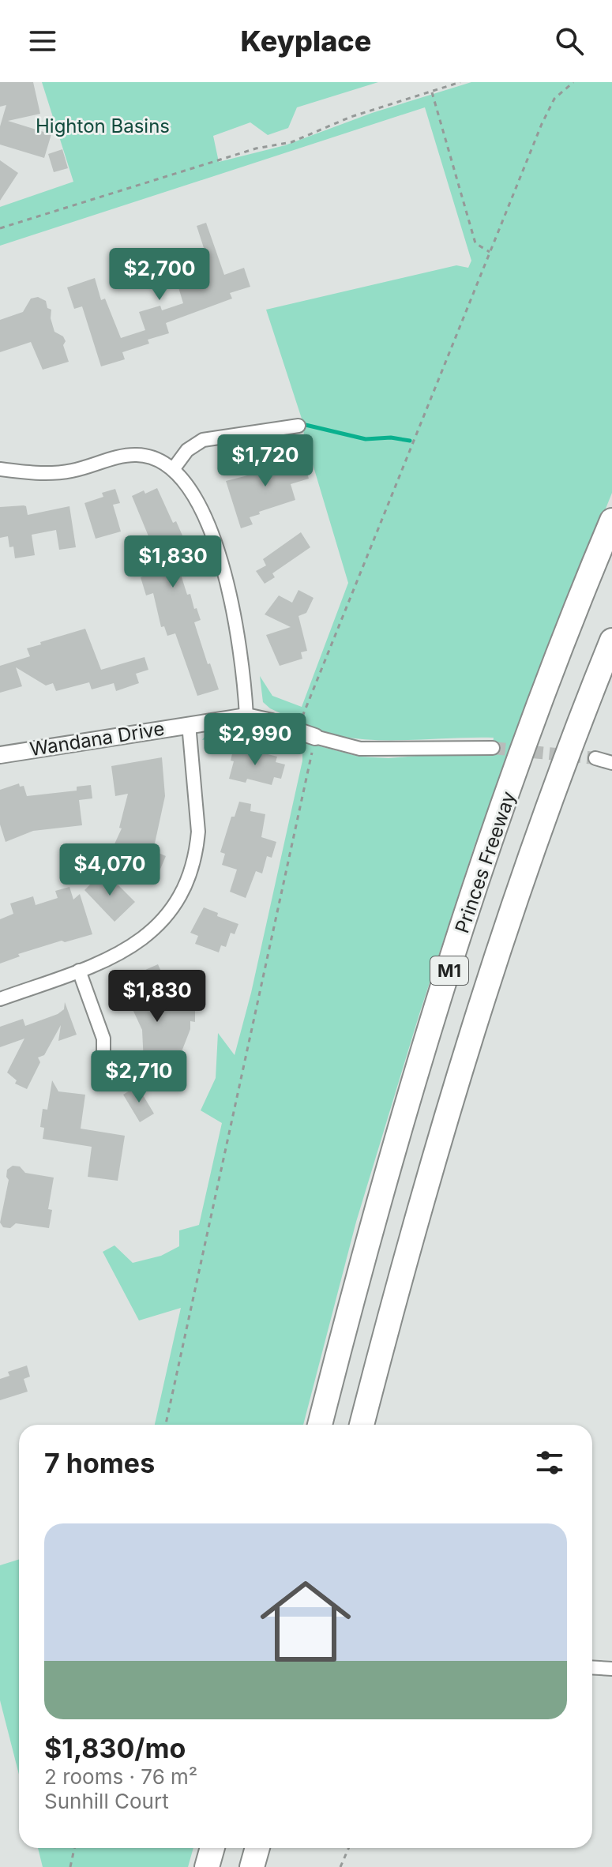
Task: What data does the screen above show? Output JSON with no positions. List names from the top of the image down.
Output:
{
  "streets": {
    "highway": ["Princes Freeway", "M1"],
    "street": ["Wandana Drive"]
  },
  "parks": ["Highton Basins"],
  "page": {
    "header": "Keyplace",
    "price": [
      "$2,700",
      "$1,720",
      "$1,830",
      "$2,990",
      "$4,070",
      "$1,830",
      "$2,710"
    ],
    "heading": "7 homes",
    "list": [
      {
        "name": "$1,830/mo",
        "note": "2 rooms · 76 m² · Sunhill Court"
      }
    ]
  }
}
